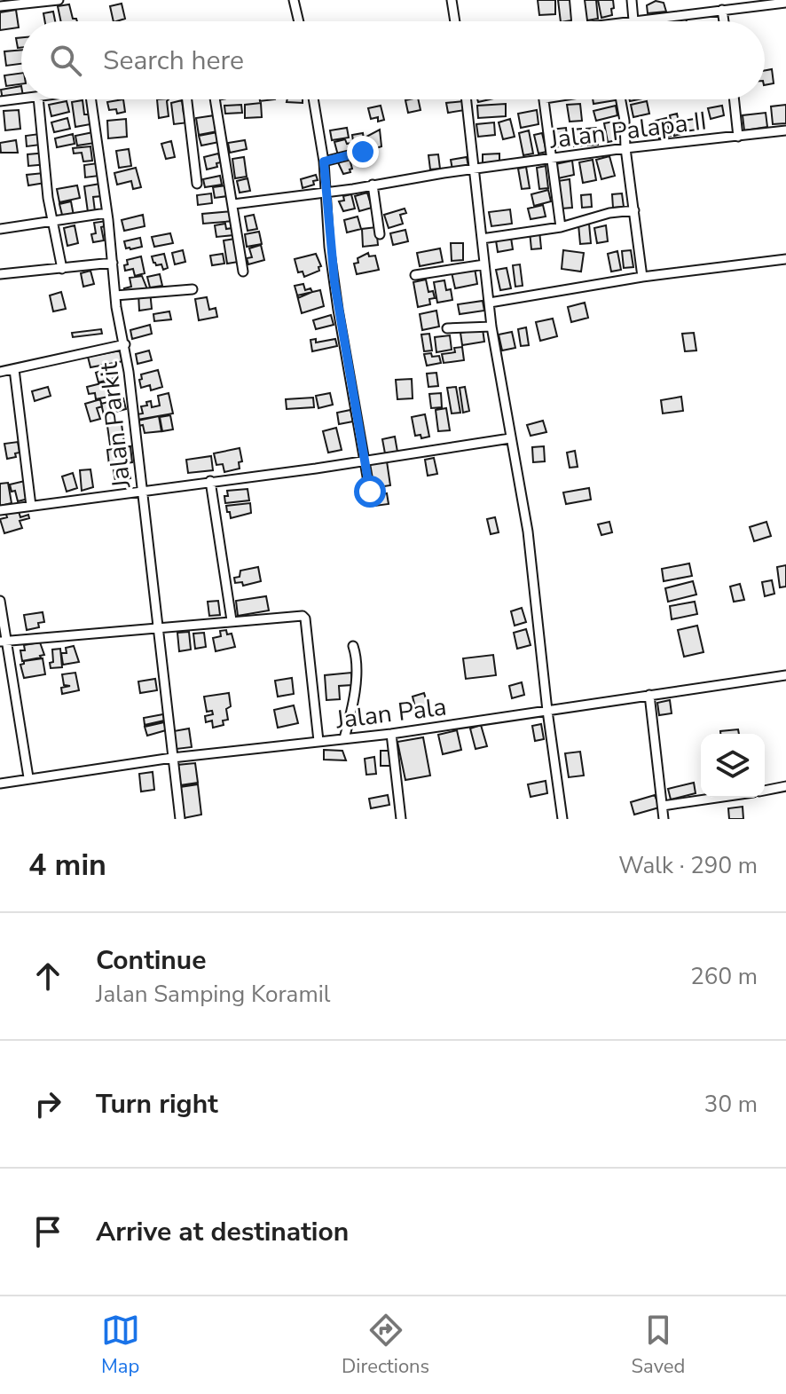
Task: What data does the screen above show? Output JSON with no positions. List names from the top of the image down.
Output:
{
  "streets": {
    "street": ["Jalan Palapa II", "Jalan Parkit", "Jalan Pala"]
  },
  "crossings": [
    ["Jalan Parkit", "Jalan Pala"]
  ],
  "page": {
    "search": "Search here",
    "heading": ["4 min", "Walk · 290 m"],
    "list": [
      ["Continue", "Jalan Samping Koramil", "260 m"],
      ["Turn right", "30 m"],
      "Arrive at destination"
    ],
    "nav": ["Map", "Directions", "Saved"]
  }
}
